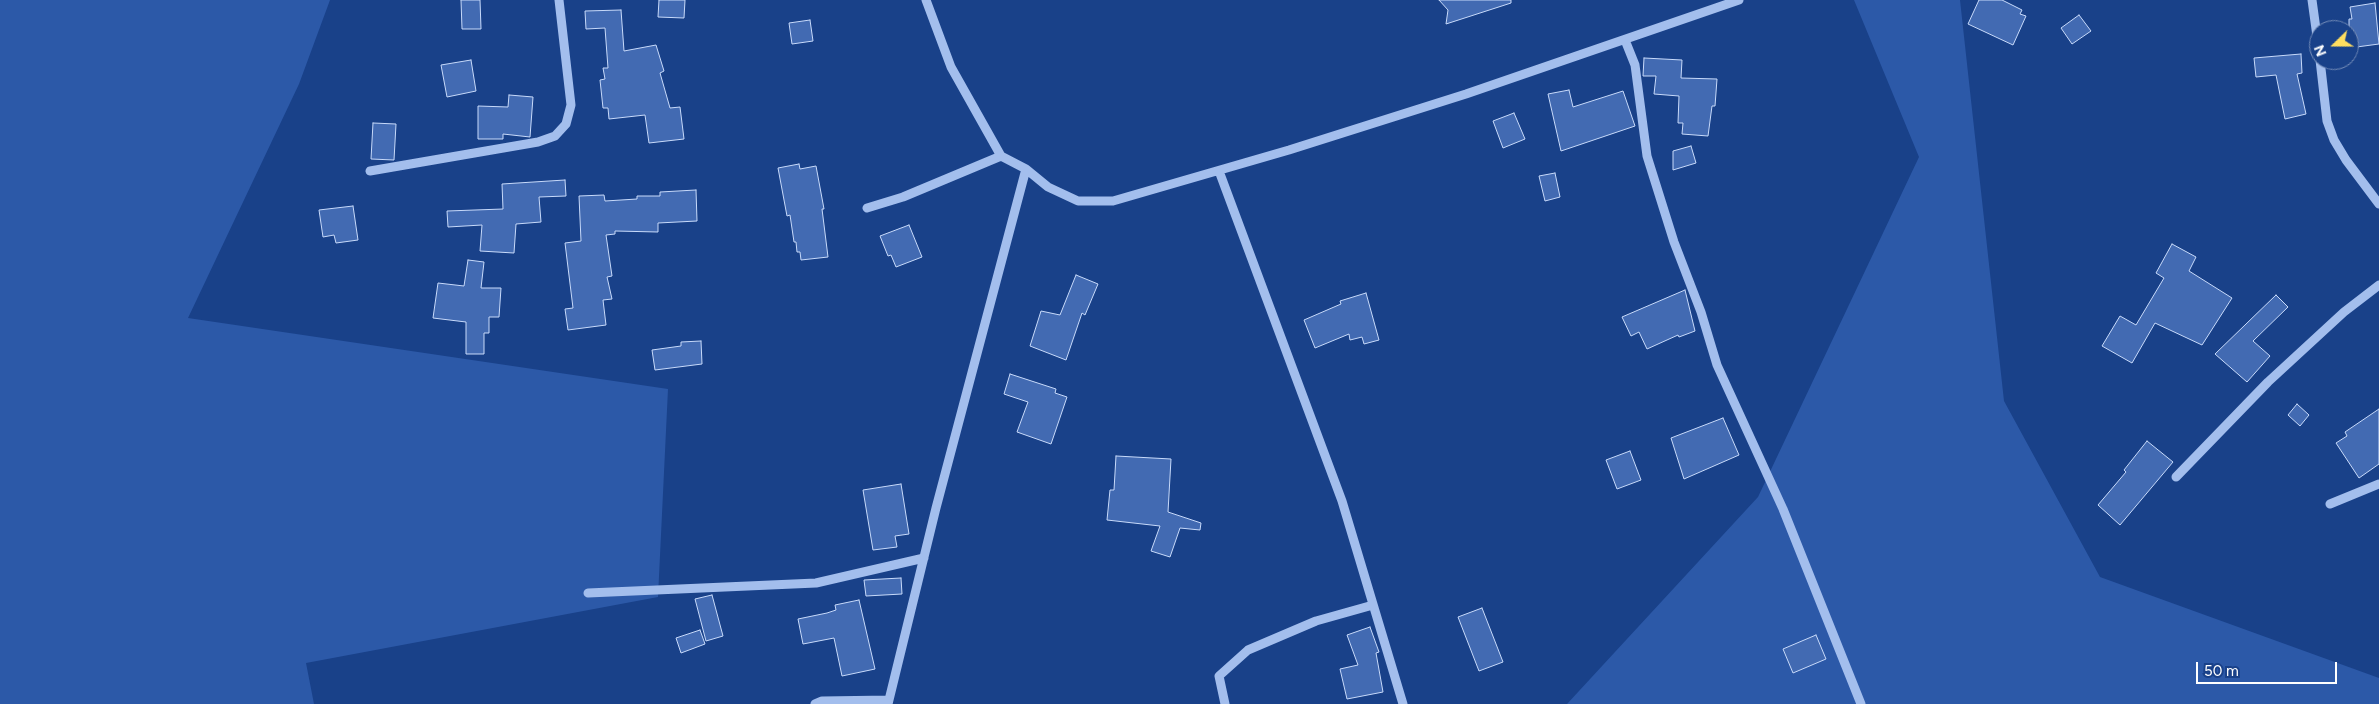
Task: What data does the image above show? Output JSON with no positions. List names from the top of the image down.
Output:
{
  "scale_bar": "50 m",
  "north": "left"
}
